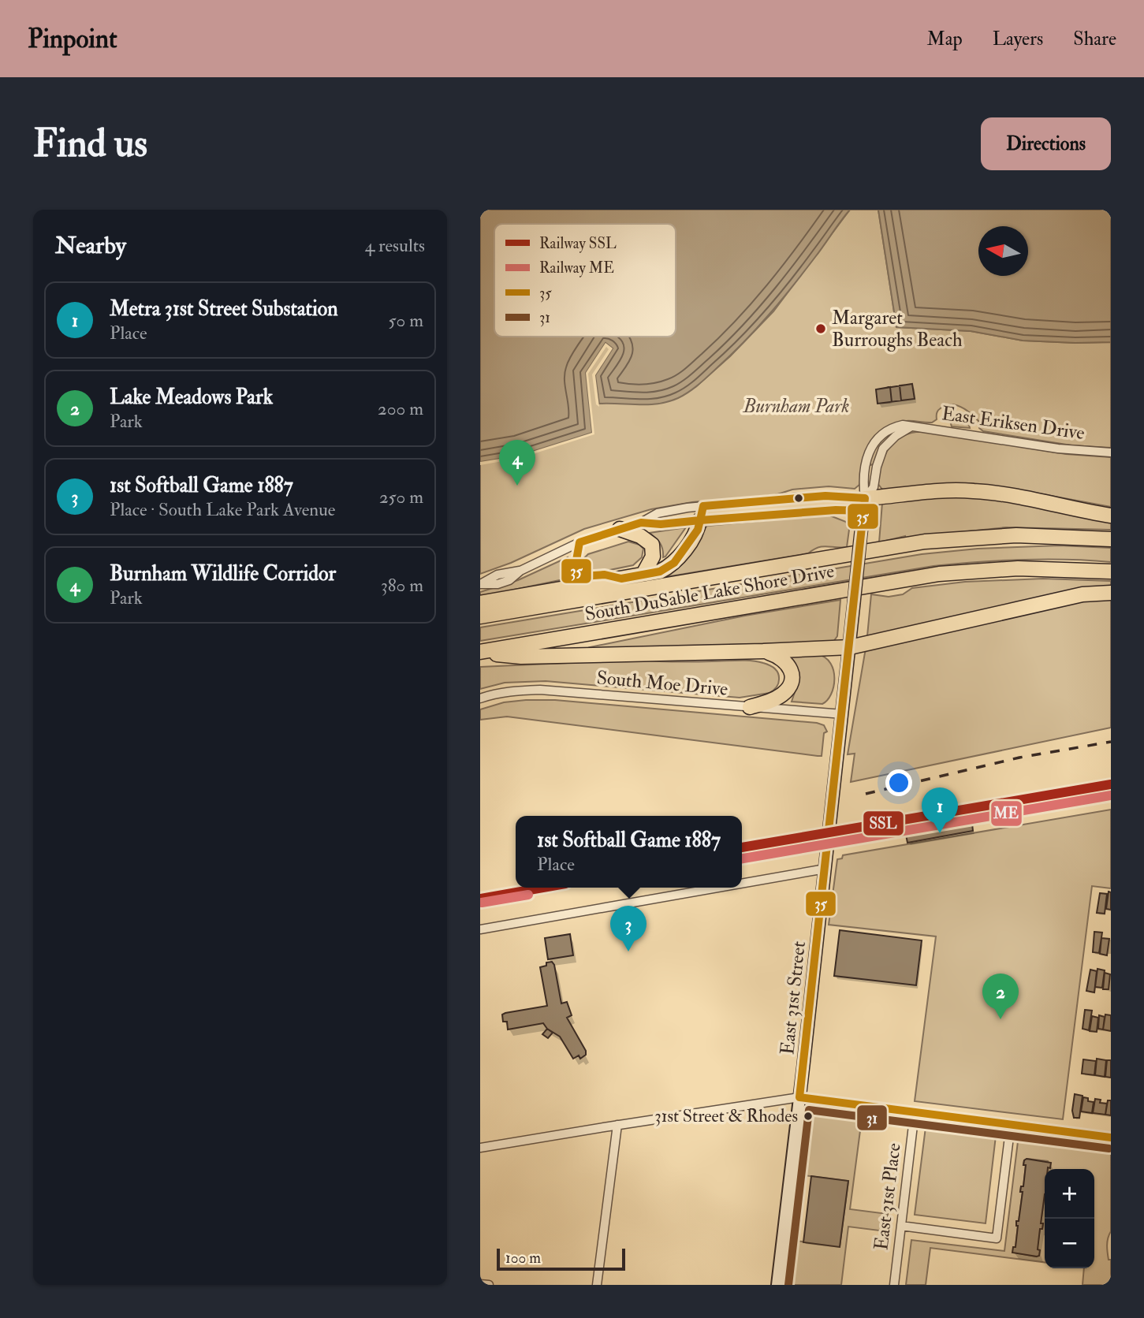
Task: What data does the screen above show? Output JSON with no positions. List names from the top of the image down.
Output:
{
  "streets": {
    "highway": ["South DuSable Lake Shore Drive"],
    "main road": ["East 31st Street"],
    "street": ["East Eriksen Drive", "South Moe Drive", "East 31st Place"]
  },
  "crossings": [
    ["East Eriksen Drive", "East 31st Street"],
    ["South Moe Drive", "East 31st Street"]
  ],
  "parks": ["Burnham Park"],
  "places": ["Margaret Burroughs Beach", "31st Street & Rhodes"],
  "lines": [
    "transit line 35",
    "rail line SSL",
    "rail line ME",
    "transit line 31"
  ],
  "legend": [
    "Railway SSL",
    "Railway ME",
    "35",
    "31"
  ],
  "scale_bar": "100 m",
  "north": "left",
  "page": {
    "header": "Pinpoint",
    "nav": ["Map", "Layers", "Share"],
    "buttons": "Directions",
    "title": "Find us",
    "heading": ["Nearby", "4 results"],
    "list": [
      {
        "mark": "1",
        "name": "Metra 31st Street Substation",
        "note": "Place",
        "value": "50 m"
      },
      {
        "mark": "2",
        "name": "Lake Meadows Park",
        "note": "Park",
        "value": "200 m"
      },
      {
        "mark": "3",
        "name": "1st Softball Game 1887",
        "note": "Place · South Lake Park Avenue",
        "value": "250 m"
      },
      {
        "mark": "4",
        "name": "Burnham Wildlife Corridor",
        "note": "Park",
        "value": "380 m"
      }
    ],
    "pins": [
      "4",
      "1",
      "3",
      "2"
    ],
    "popup": ["1st Softball Game 1887", "Place"],
    "map_buttons": ["+", "−"],
    "scale": "100 m"
  }
}
